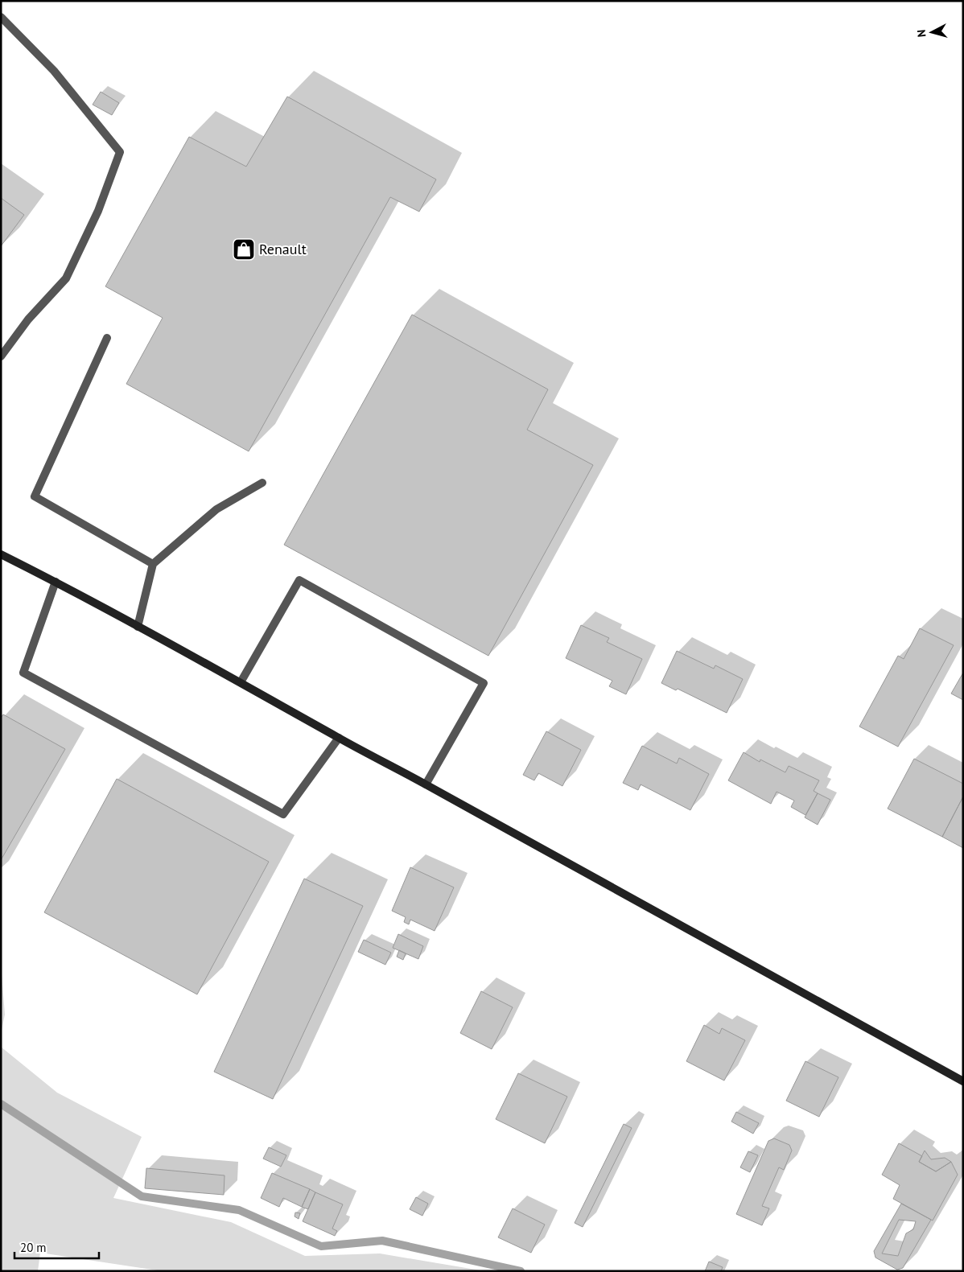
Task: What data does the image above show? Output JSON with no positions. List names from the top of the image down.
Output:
{
  "places": {
    "shop": ["Renault"]
  },
  "scale_bar": "20 m",
  "north": "left"
}
